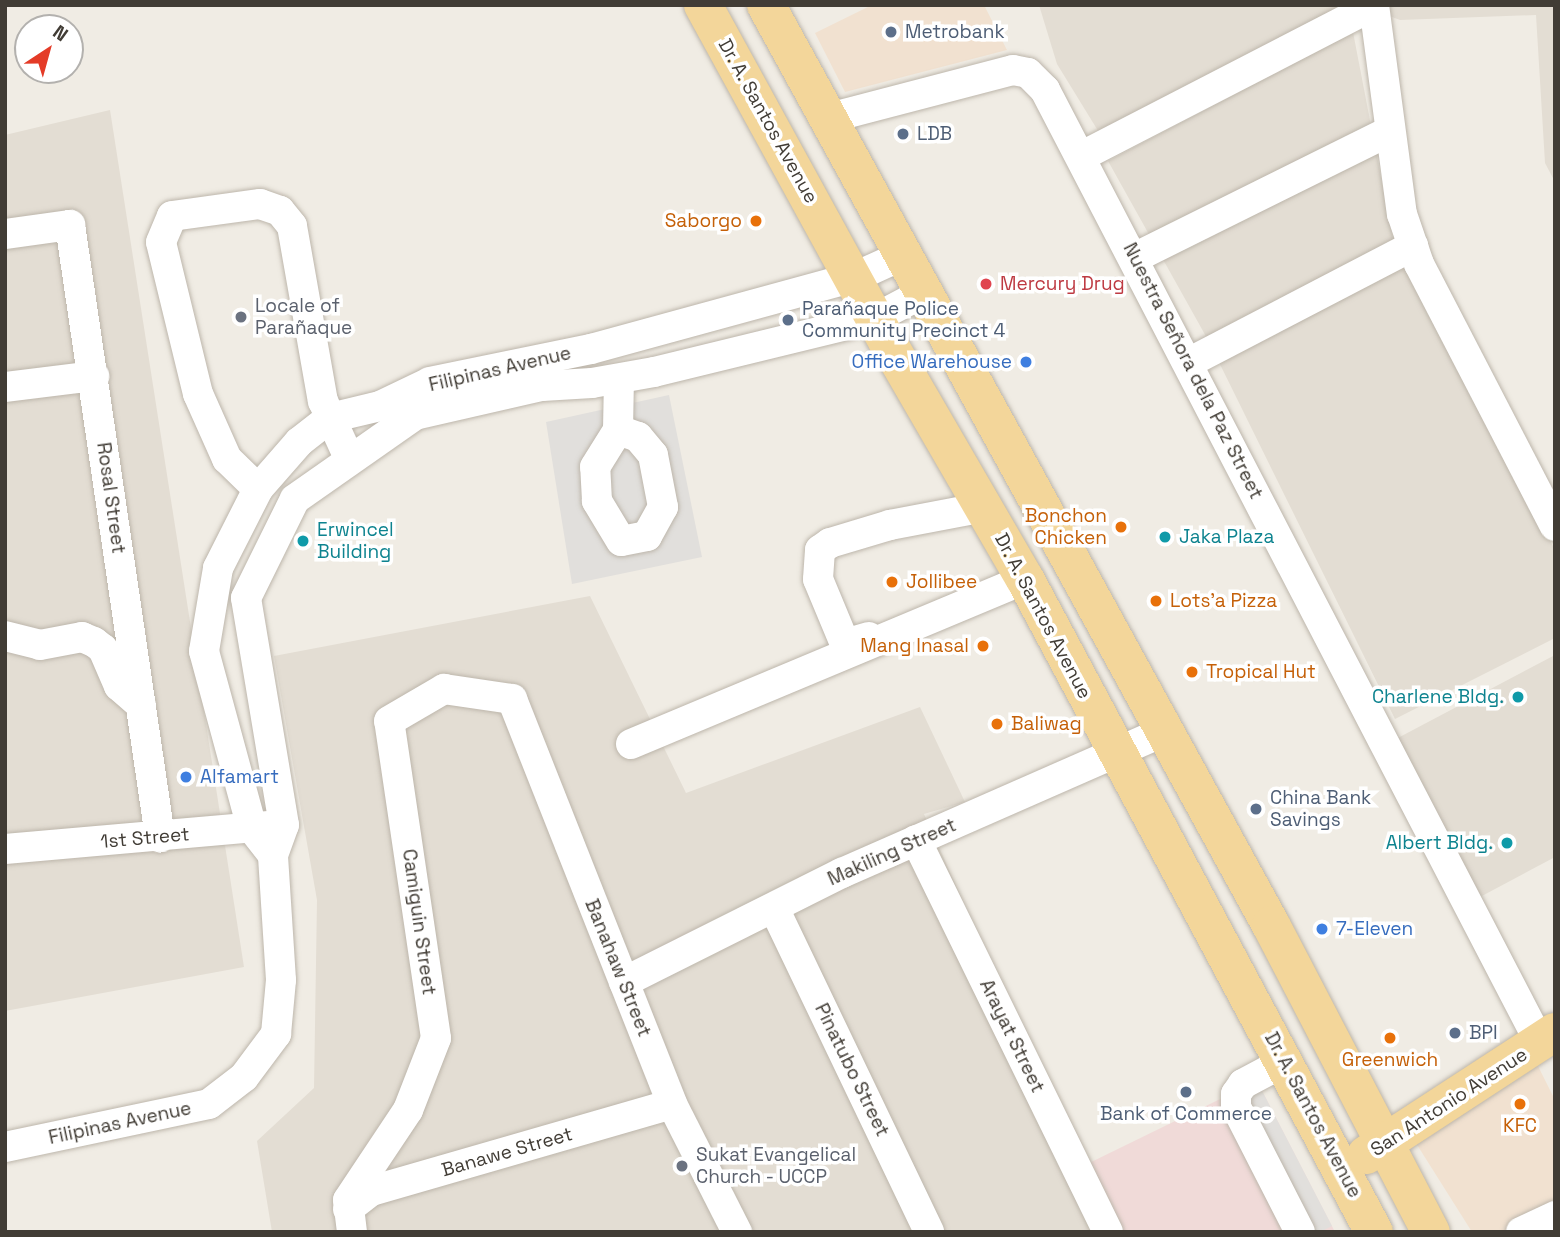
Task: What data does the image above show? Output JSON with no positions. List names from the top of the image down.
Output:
{
  "streets": {
    "main road": ["Dr. A. Santos Avenue", "San Antonio Avenue"],
    "street": [
      "Filipinas Avenue",
      "Nuestra Señora dela Paz Street",
      "Rosal Street",
      "1st Street",
      "Makiling Street",
      "Camiguin Street",
      "Banahaw Street",
      "Arayat Street",
      "Pinatubo Street",
      "Banawe Street"
    ]
  },
  "crossings": [
    ["Dr. A. Santos Avenue", "Filipinas Avenue"],
    ["Dr. A. Santos Avenue", "Makiling Street"],
    ["Dr. A. Santos Avenue", "San Antonio Avenue"],
    ["Filipinas Avenue", "1st Street"],
    ["Nuestra Señora dela Paz Street", "San Antonio Avenue"],
    ["Rosal Street", "1st Street"],
    ["Makiling Street", "Banahaw Street"],
    ["Makiling Street", "Arayat Street"],
    ["Makiling Street", "Pinatubo Street"],
    ["Camiguin Street", "Banahaw Street"],
    ["Camiguin Street", "Banawe Street"],
    ["Banahaw Street", "Banawe Street"]
  ],
  "places": [
    "Metrobank",
    "LDB",
    "Saborgo",
    "Mercury Drug",
    "Locale of Parañaque",
    "Parañaque Police Community Precinct 4",
    "Office Warehouse",
    "Bonchon Chicken",
    "Jaka Plaza",
    "Erwincel Building",
    "Jollibee",
    "Lots'a Pizza",
    "Mang Inasal",
    "Tropical Hut",
    "Charlene Bldg.",
    "Baliwag",
    "Alfamart",
    "China Bank Savings",
    "Albert Bldg.",
    "7-Eleven",
    "BPI",
    "Greenwich",
    "Bank of Commerce",
    "KFC",
    "Sukat Evangelical Church - UCCP"
  ],
  "north": "top right"
}
